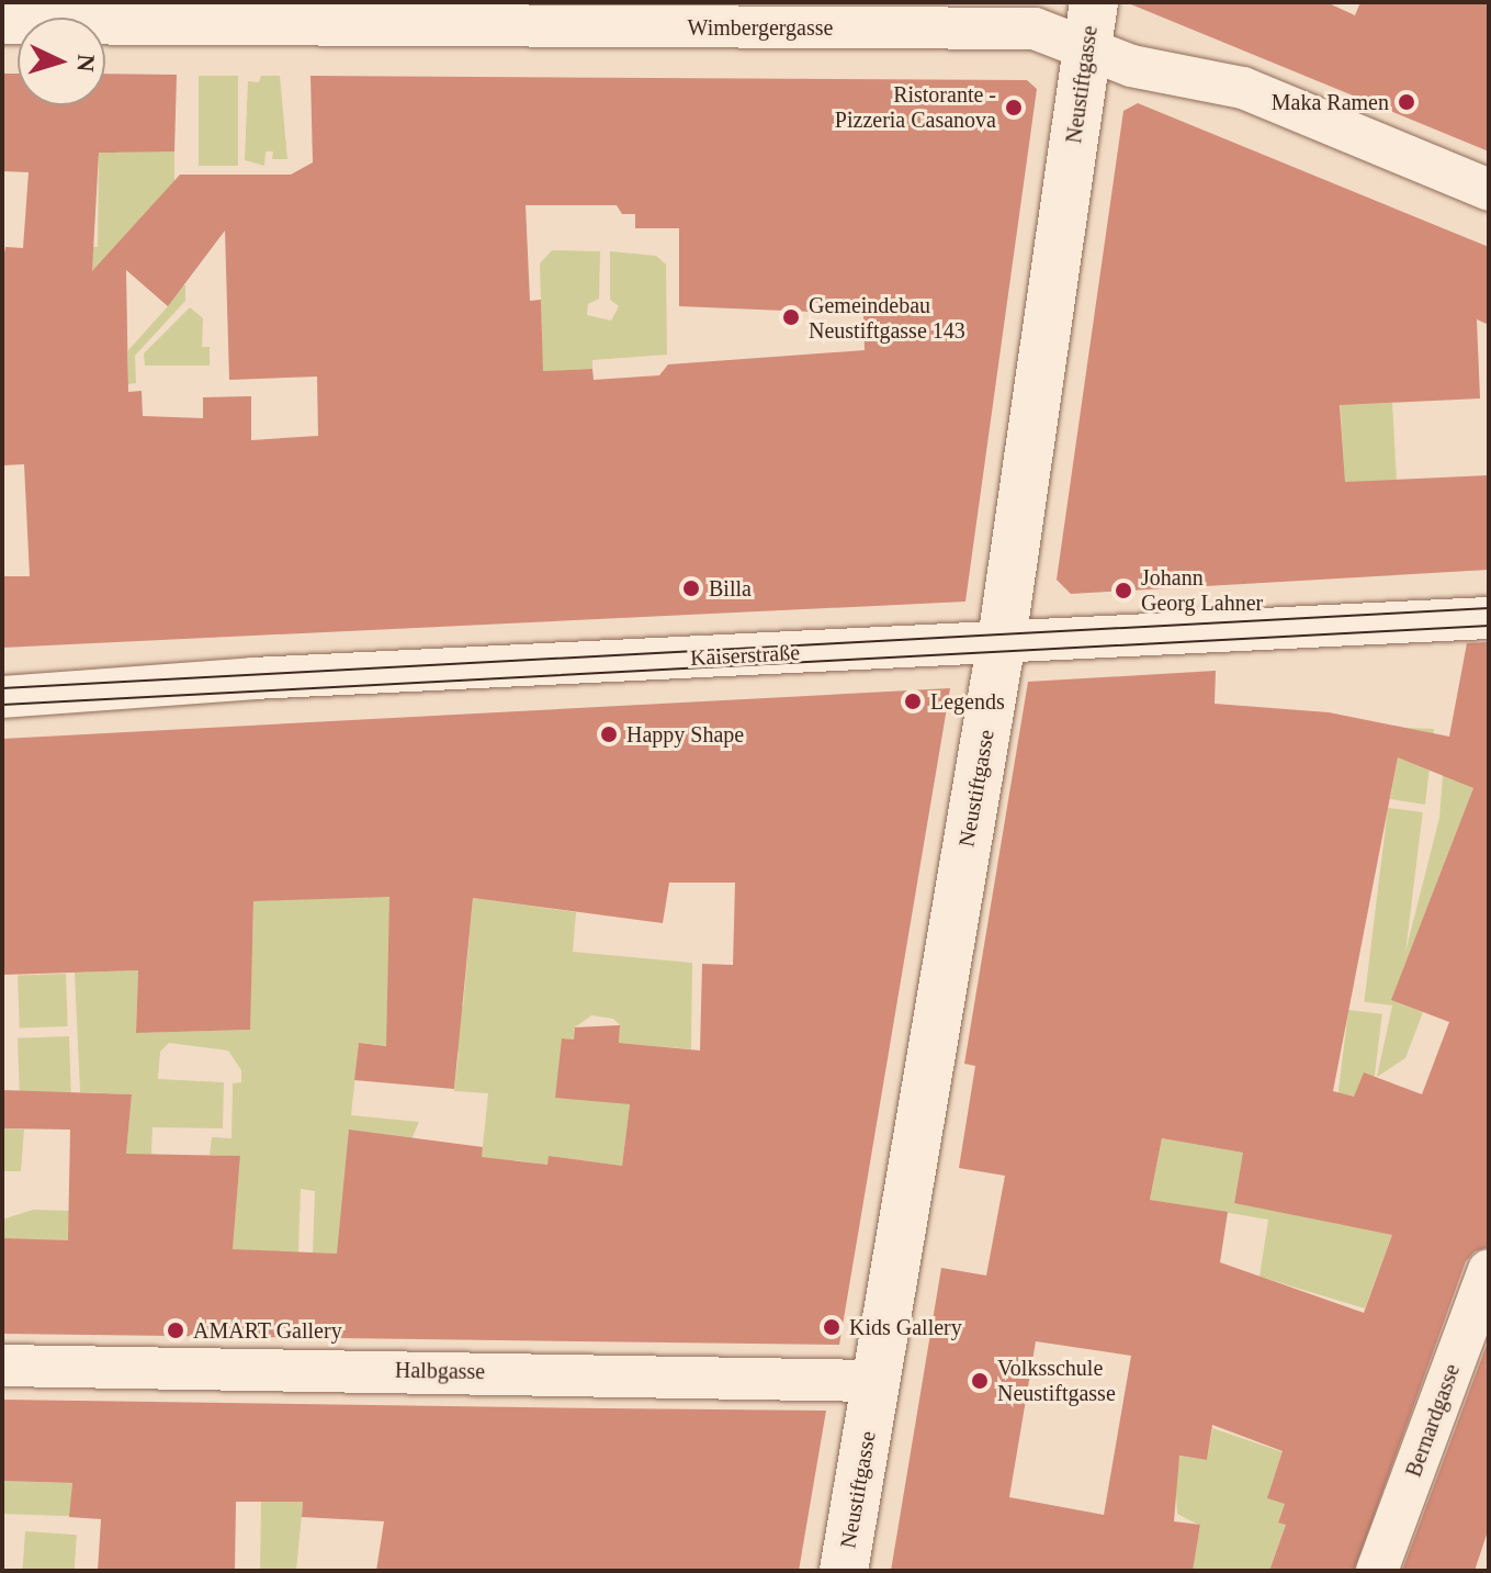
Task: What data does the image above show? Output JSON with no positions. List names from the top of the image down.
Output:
{
  "streets": {
    "main road": ["Neustiftgasse"],
    "street": [
      "Wimbergergasse",
      "Kaiserstraße",
      "Halbgasse",
      "Bernardgasse"
    ]
  },
  "crossings": [
    ["Wimbergergasse", "Neustiftgasse"],
    ["Neustiftgasse", "Kaiserstraße"],
    ["Neustiftgasse", "Halbgasse"]
  ],
  "places": [
    "Maka Ramen",
    "Ristorante - Pizzeria Casanova",
    "Gemeindebau Neustiftgasse 143",
    "Billa",
    "Johann Georg Lahner",
    "Legends",
    "Happy Shape",
    "Kids Gallery",
    "AMART Gallery",
    "Volksschule Neustiftgasse"
  ],
  "north": "right"
}
